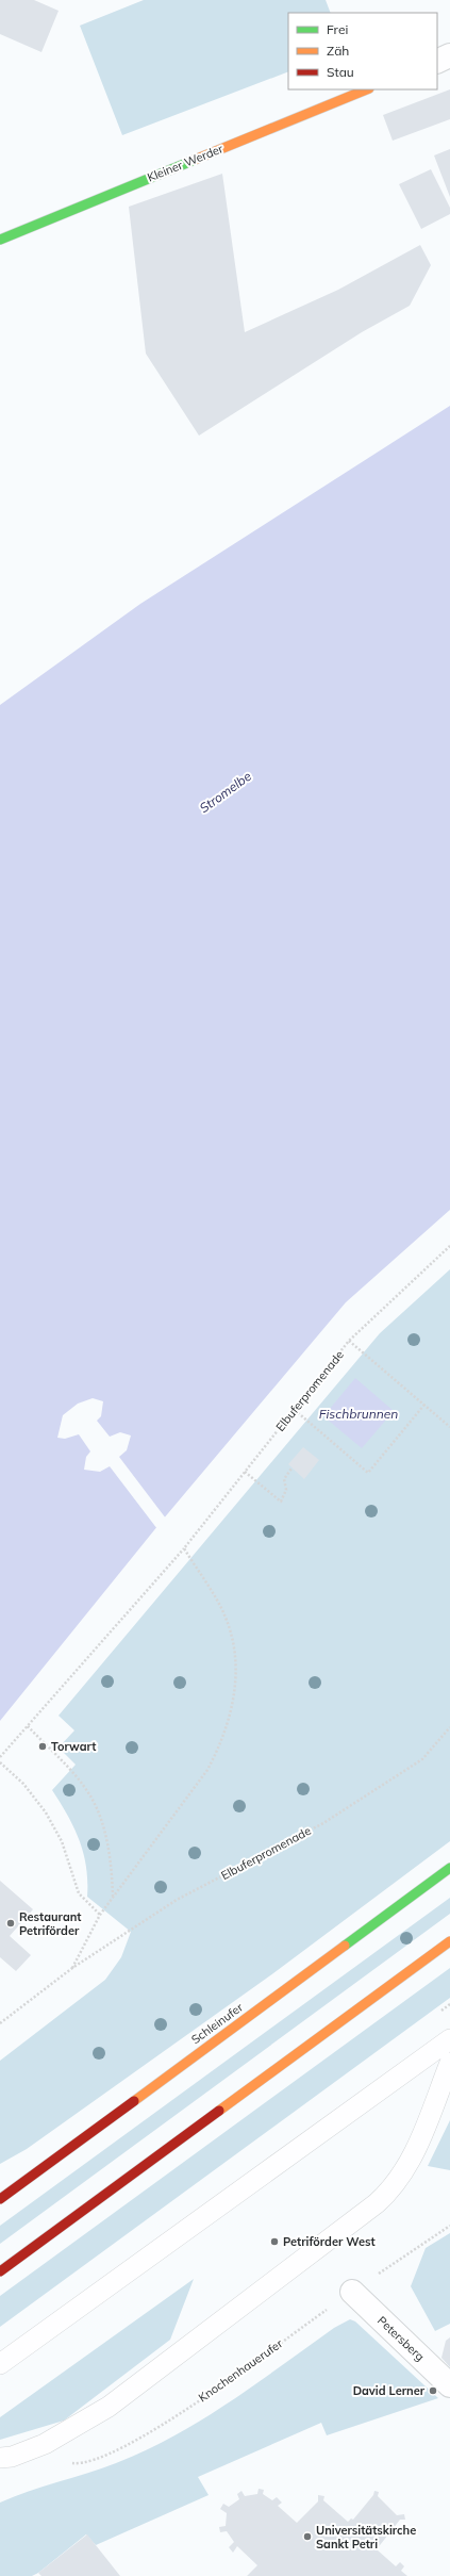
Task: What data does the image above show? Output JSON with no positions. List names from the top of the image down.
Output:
{
  "streets": {
    "main road": ["Kleiner Werder", "Schleinufer"],
    "street": ["Petersberg"],
    "path": ["Elbuferpromenade", "Knochenhauerufer"]
  },
  "crossings": [
    ["Petersberg", "Knochenhauerufer"]
  ],
  "water": ["Stromelbe", "Fischbrunnen"],
  "places": [
    "Torwart",
    "Restaurant Petriförder",
    "Petriförder West",
    "David Lerner",
    "Universitätskirche Sankt Petri"
  ],
  "legend": ["Frei", "Zäh", "Stau"]
}
